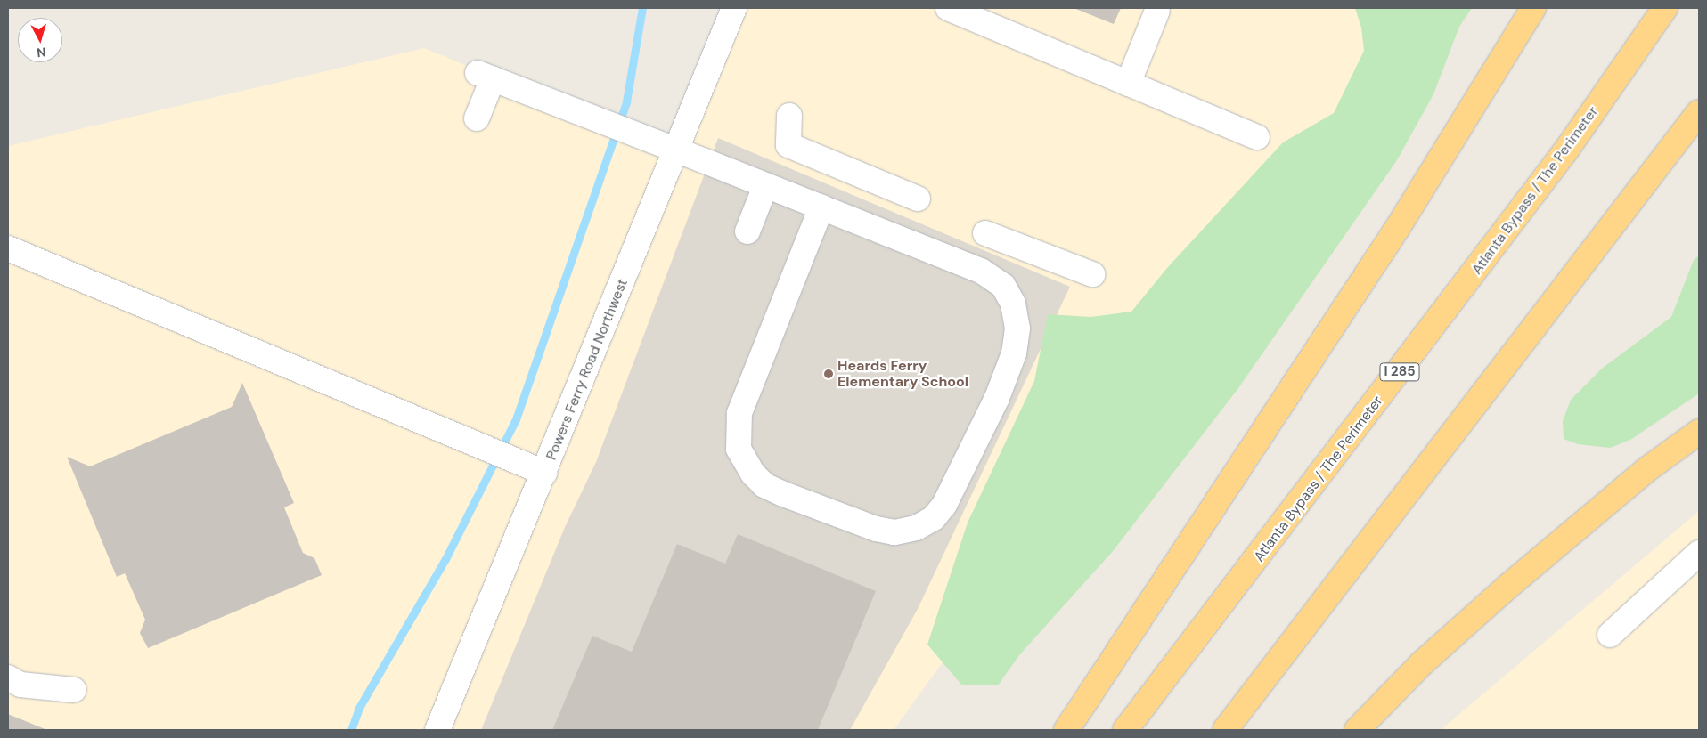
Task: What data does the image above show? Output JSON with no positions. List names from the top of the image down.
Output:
{
  "streets": {
    "highway": ["Atlanta Bypass / The Perimeter", "I 285"],
    "street": ["Powers Ferry Road Northwest"]
  },
  "places": ["Heards Ferry Elementary School"],
  "north": "bottom"
}
